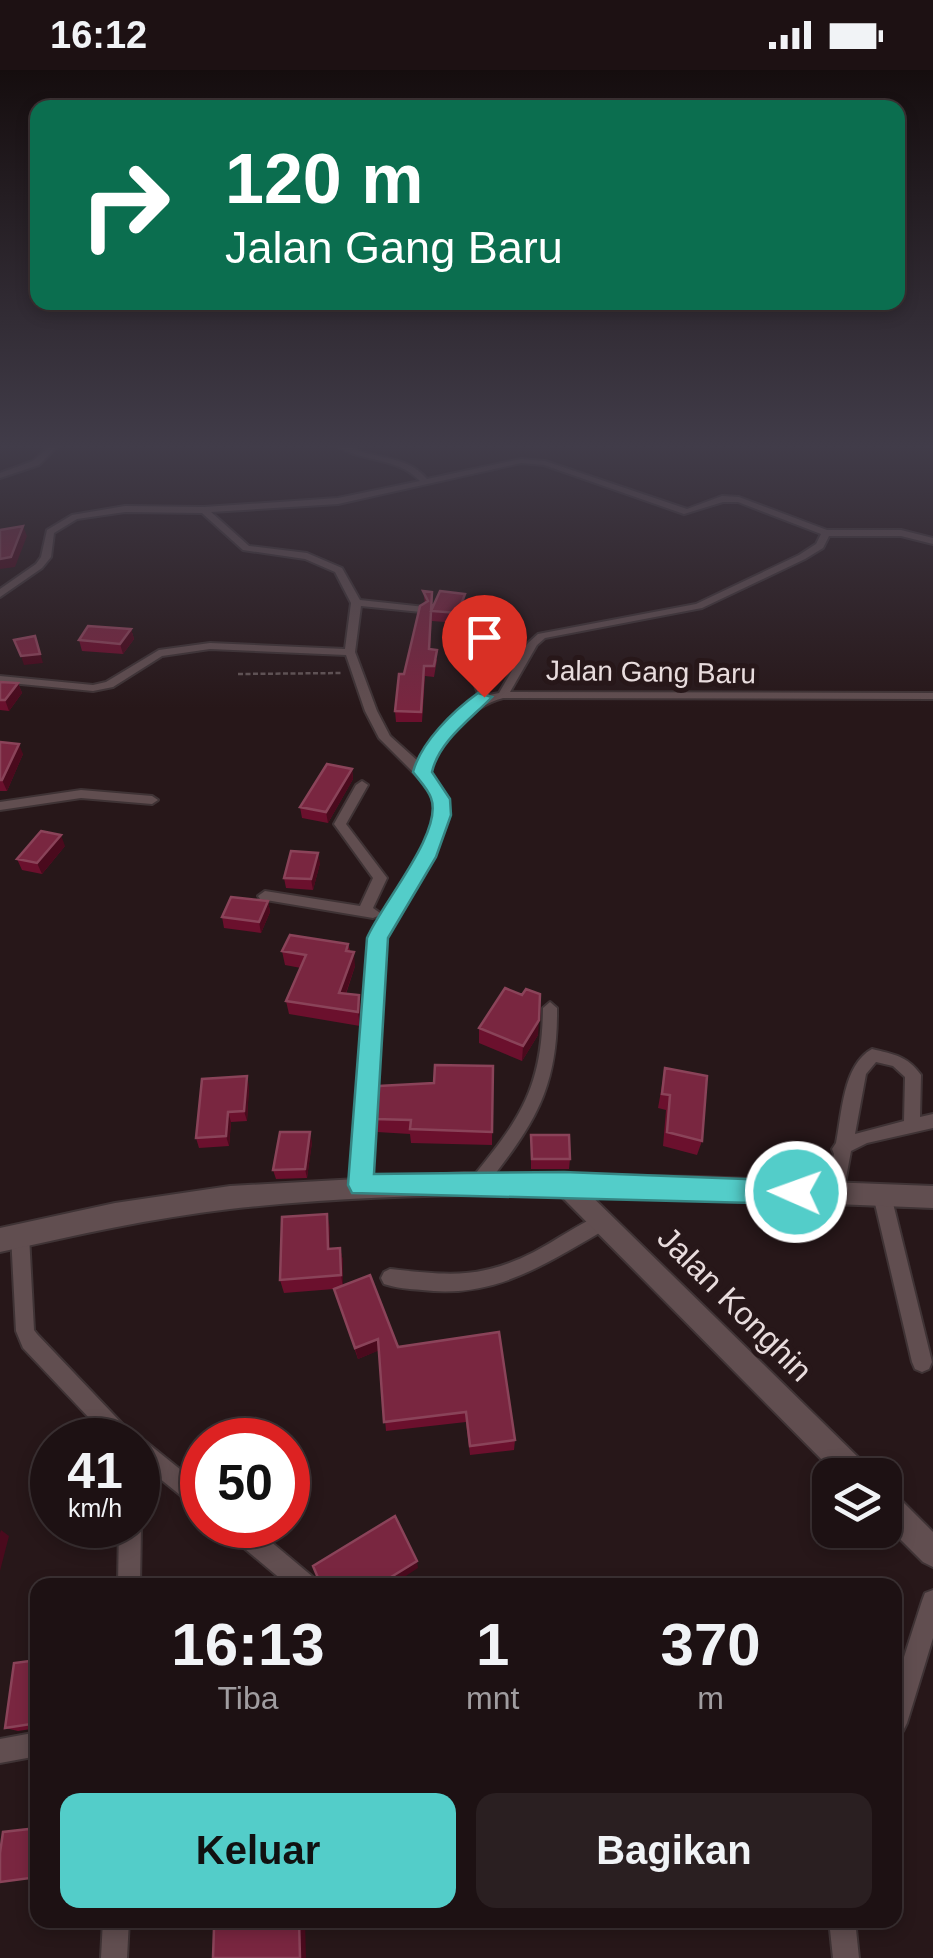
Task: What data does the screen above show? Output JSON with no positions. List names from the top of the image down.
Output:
{
  "streets": {
    "street": ["Jalan Gang Baru", "Jalan Konghin"]
  },
  "page": {
    "status": "16:12",
    "turn": ["120 m", "Jalan Gang Baru"],
    "speed": "41 km/h",
    "limit": "50",
    "eta": [
      "16:13",
      "Tiba",
      "1",
      "mnt",
      "370",
      "m"
    ],
    "buttons": ["Keluar", "Bagikan"]
  }
}
